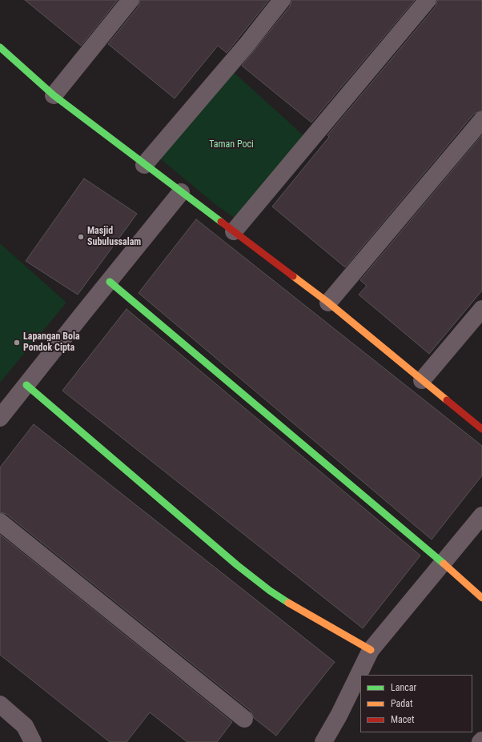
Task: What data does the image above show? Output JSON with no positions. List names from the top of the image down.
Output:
{
  "parks": ["Taman Poci"],
  "places": ["Masjid Subulussalam", "Lapangan Bola Pondok Cipta"],
  "legend": ["Lancar", "Padat", "Macet"]
}
